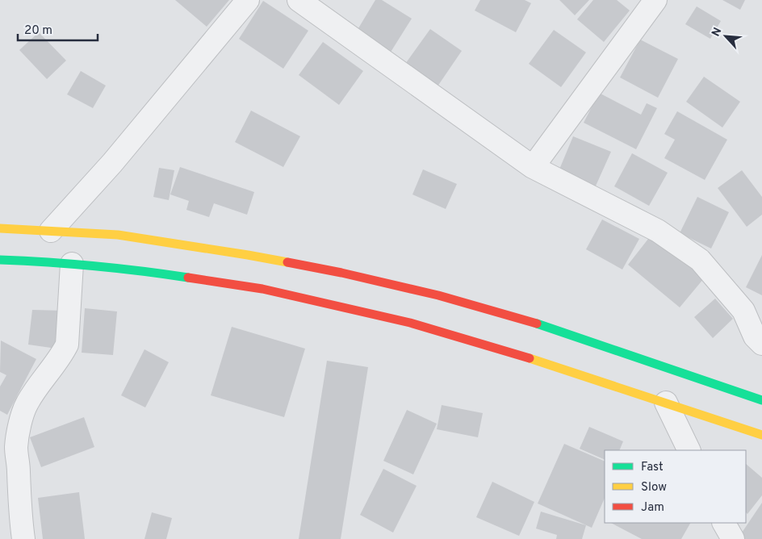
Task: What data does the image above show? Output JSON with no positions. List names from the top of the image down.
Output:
{
  "legend": ["Fast", "Slow", "Jam"],
  "scale_bar": "20 m",
  "north": "top left"
}
